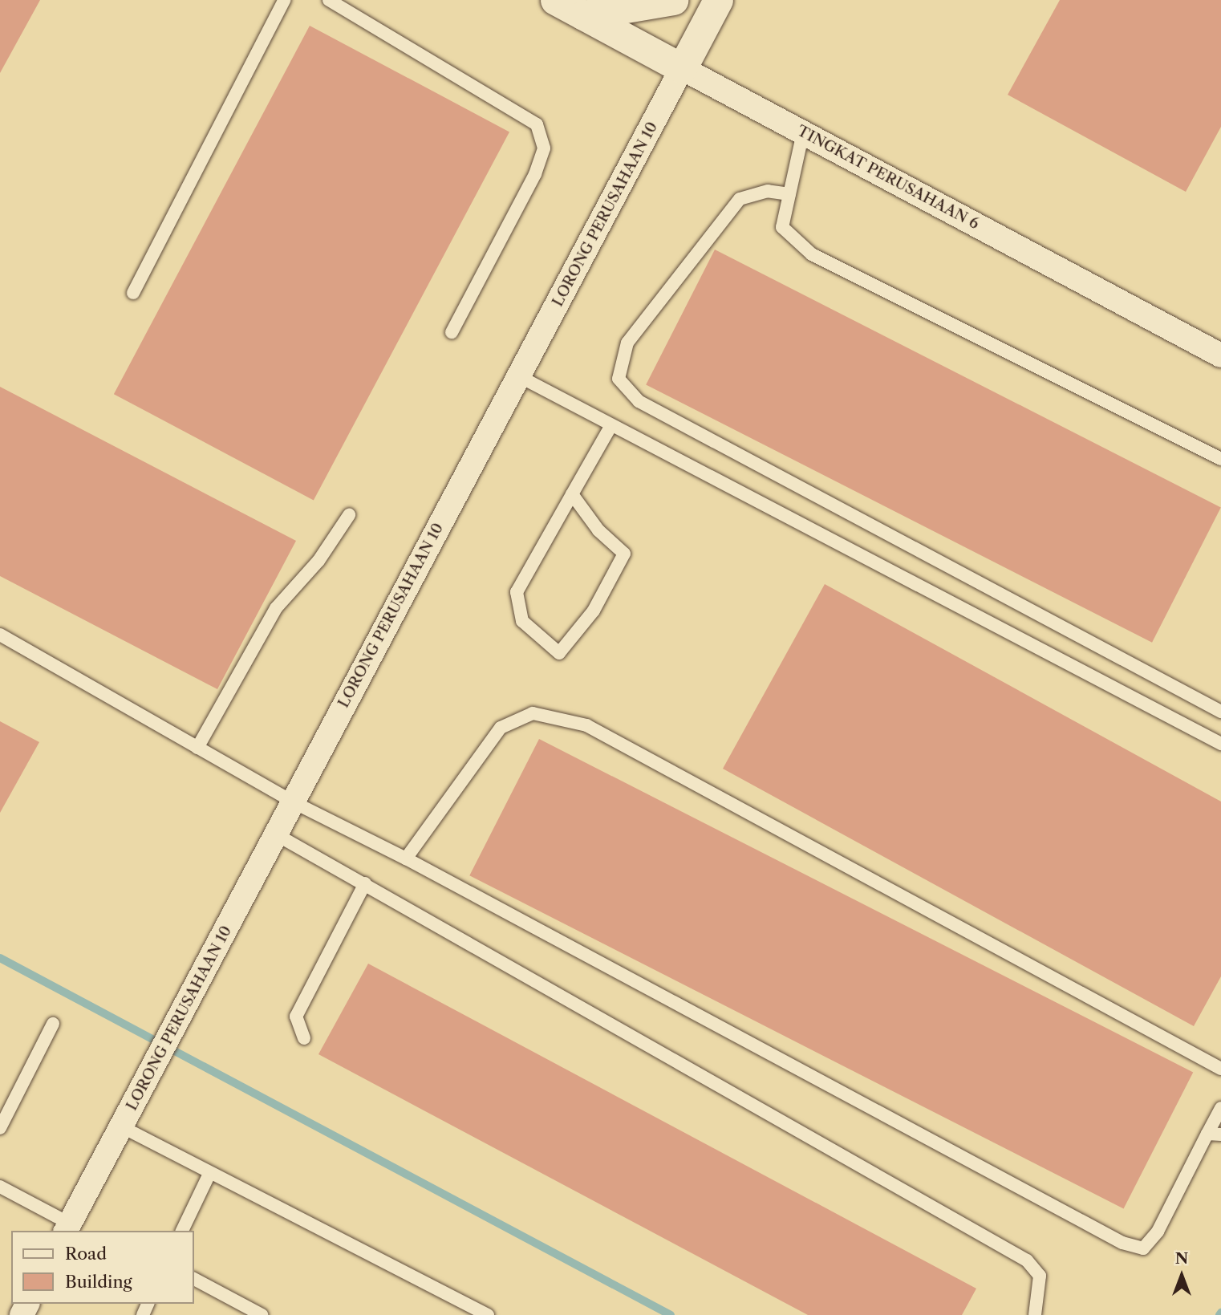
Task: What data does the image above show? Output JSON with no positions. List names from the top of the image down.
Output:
{
  "streets": {
    "street": ["TINGKAT PERUSAHAAN 6", "LORONG PERUSAHAAN 10"]
  },
  "crossings": [
    ["TINGKAT PERUSAHAAN 6", "LORONG PERUSAHAAN 10"]
  ],
  "legend": ["Road", "Building"],
  "north": "top"
}
